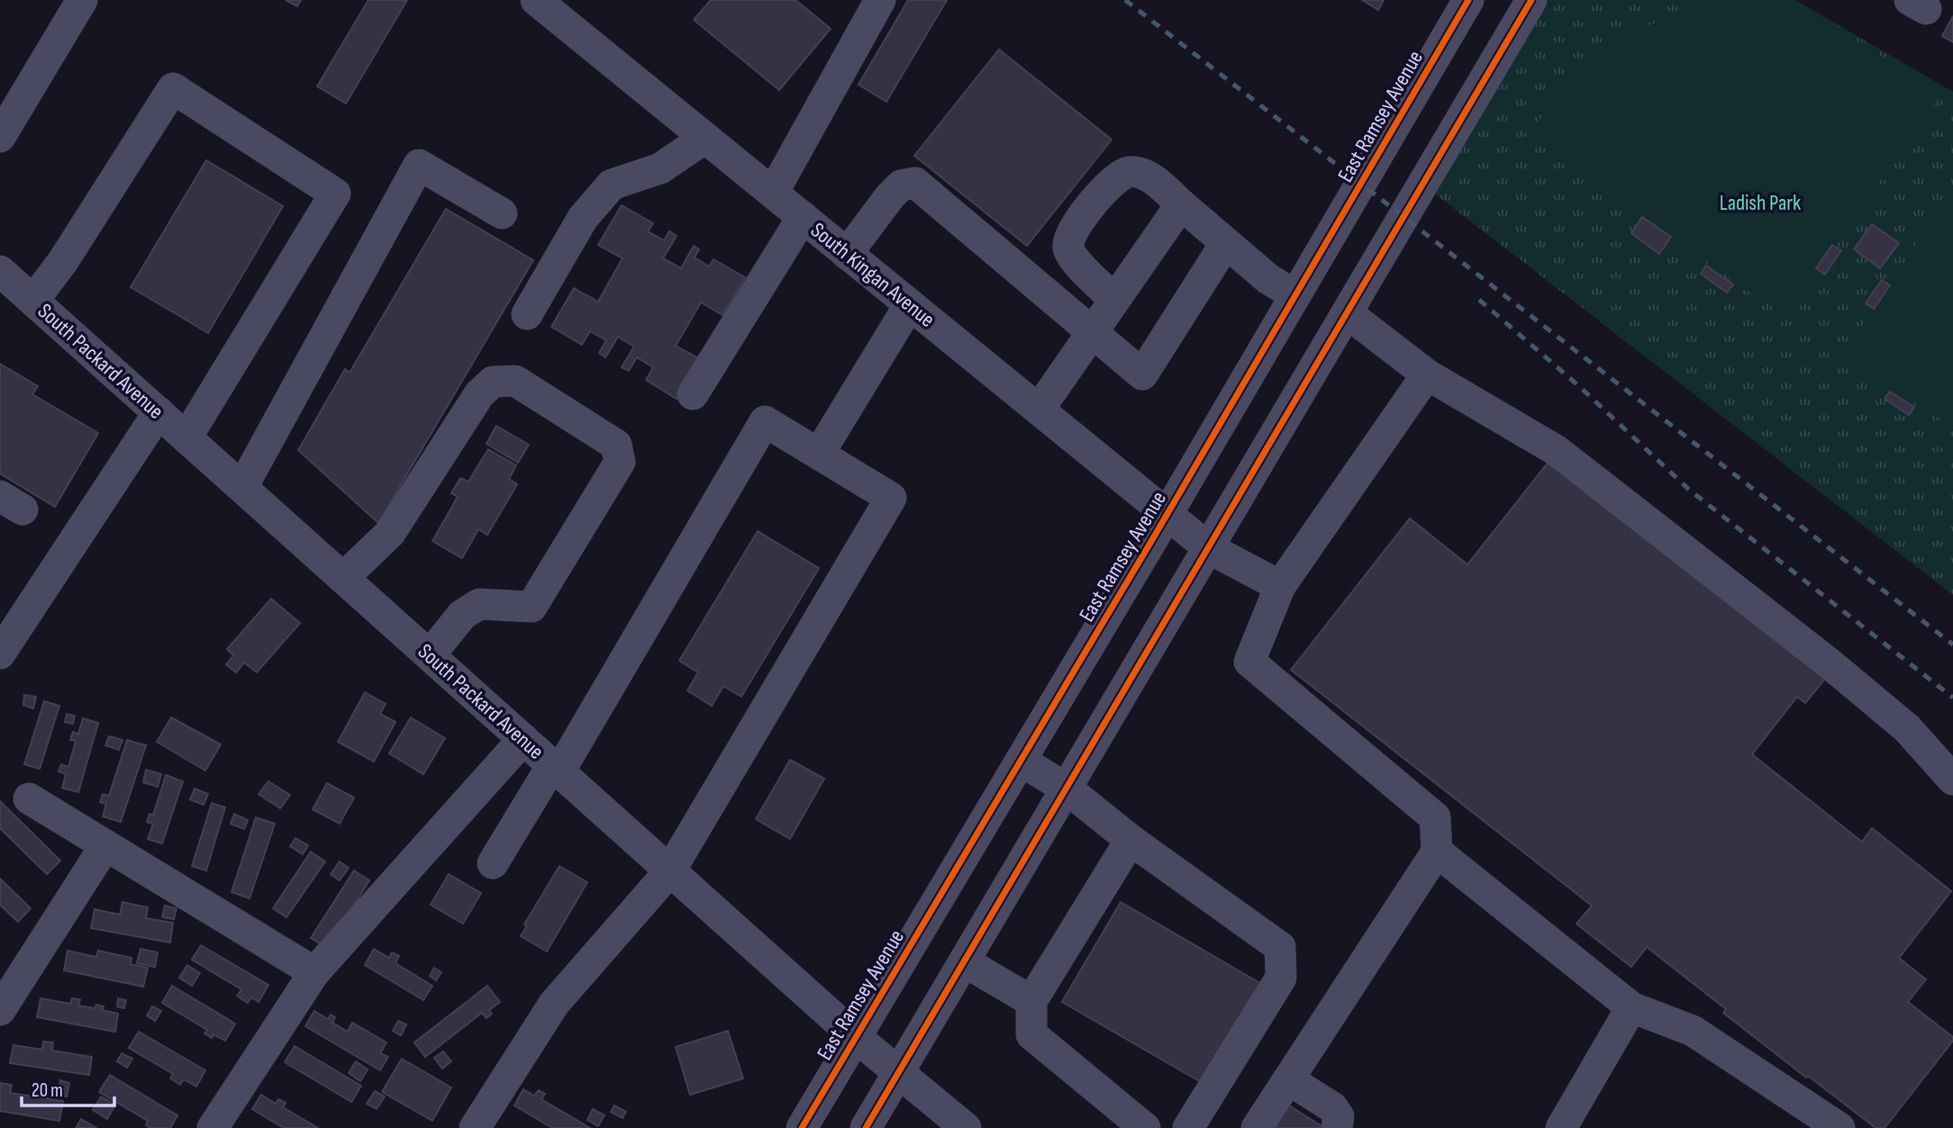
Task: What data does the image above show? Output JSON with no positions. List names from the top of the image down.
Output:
{
  "streets": {
    "street": ["East Ramsey Avenue", "South Kingan Avenue", "South Packard Avenue"]
  },
  "crossings": [
    ["East Ramsey Avenue", "South Kingan Avenue"],
    ["East Ramsey Avenue", "South Packard Avenue"]
  ],
  "parks": ["Ladish Park"],
  "scale_bar": "20 m"
}
